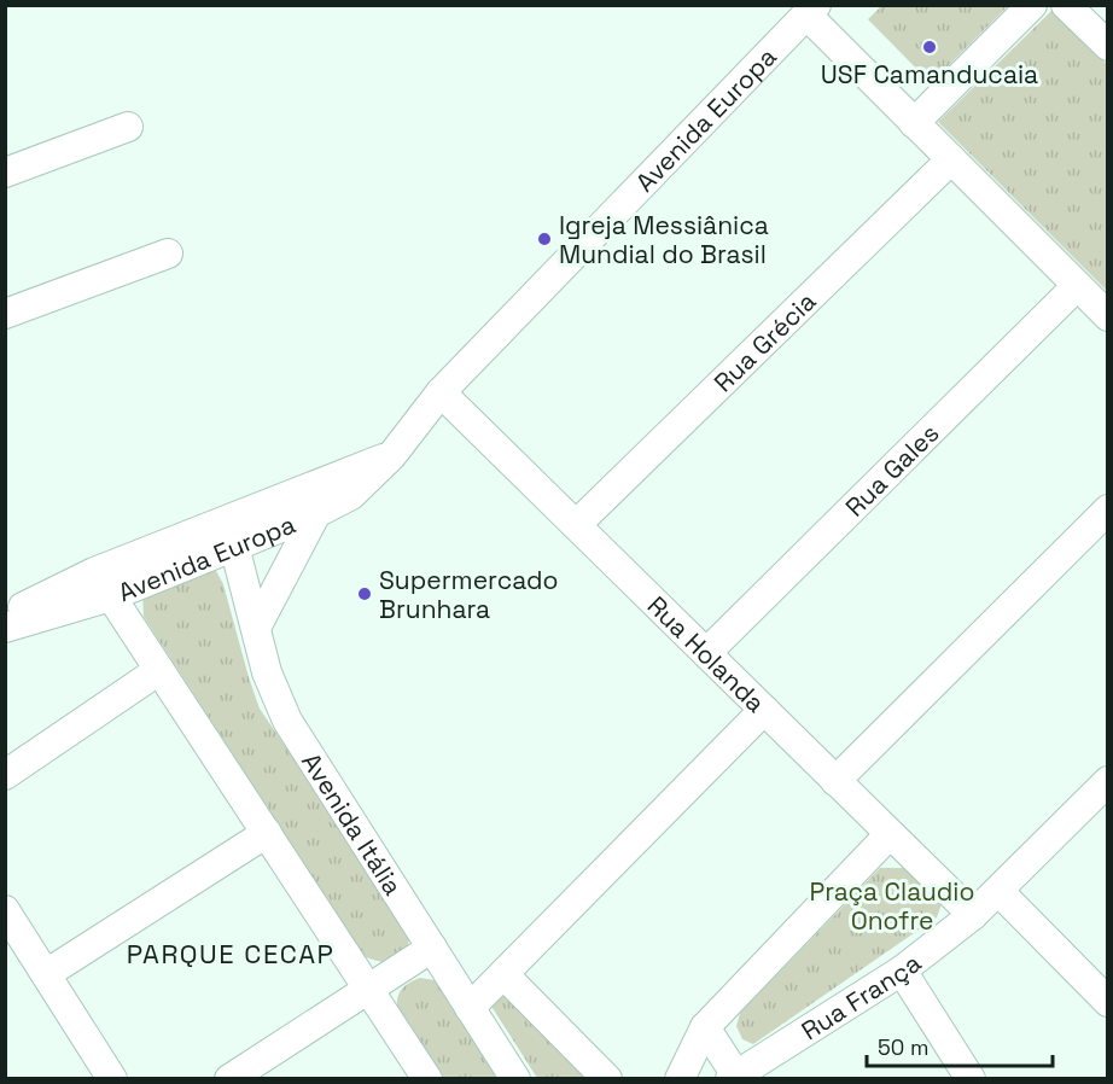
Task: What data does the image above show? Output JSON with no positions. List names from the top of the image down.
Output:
{
  "streets": {
    "street": [
      "Avenida Europa",
      "Rua Grécia",
      "Rua Gales",
      "Rua Holanda",
      "Avenida Itália",
      "Rua França"
    ]
  },
  "crossings": [
    ["Avenida Europa", "Rua Holanda"],
    ["Avenida Europa", "Avenida Itália"],
    ["Rua Grécia", "Rua Holanda"],
    ["Rua Gales", "Rua Holanda"],
    ["Rua Holanda", "Rua França"]
  ],
  "districts": ["PARQUE CECAP"],
  "parks": ["Praça Claudio Onofre"],
  "places": ["USF Camanducaia", "Igreja Messiânica Mundial do Brasil", "Supermercado Brunhara"],
  "scale_bar": "50 m"
}
